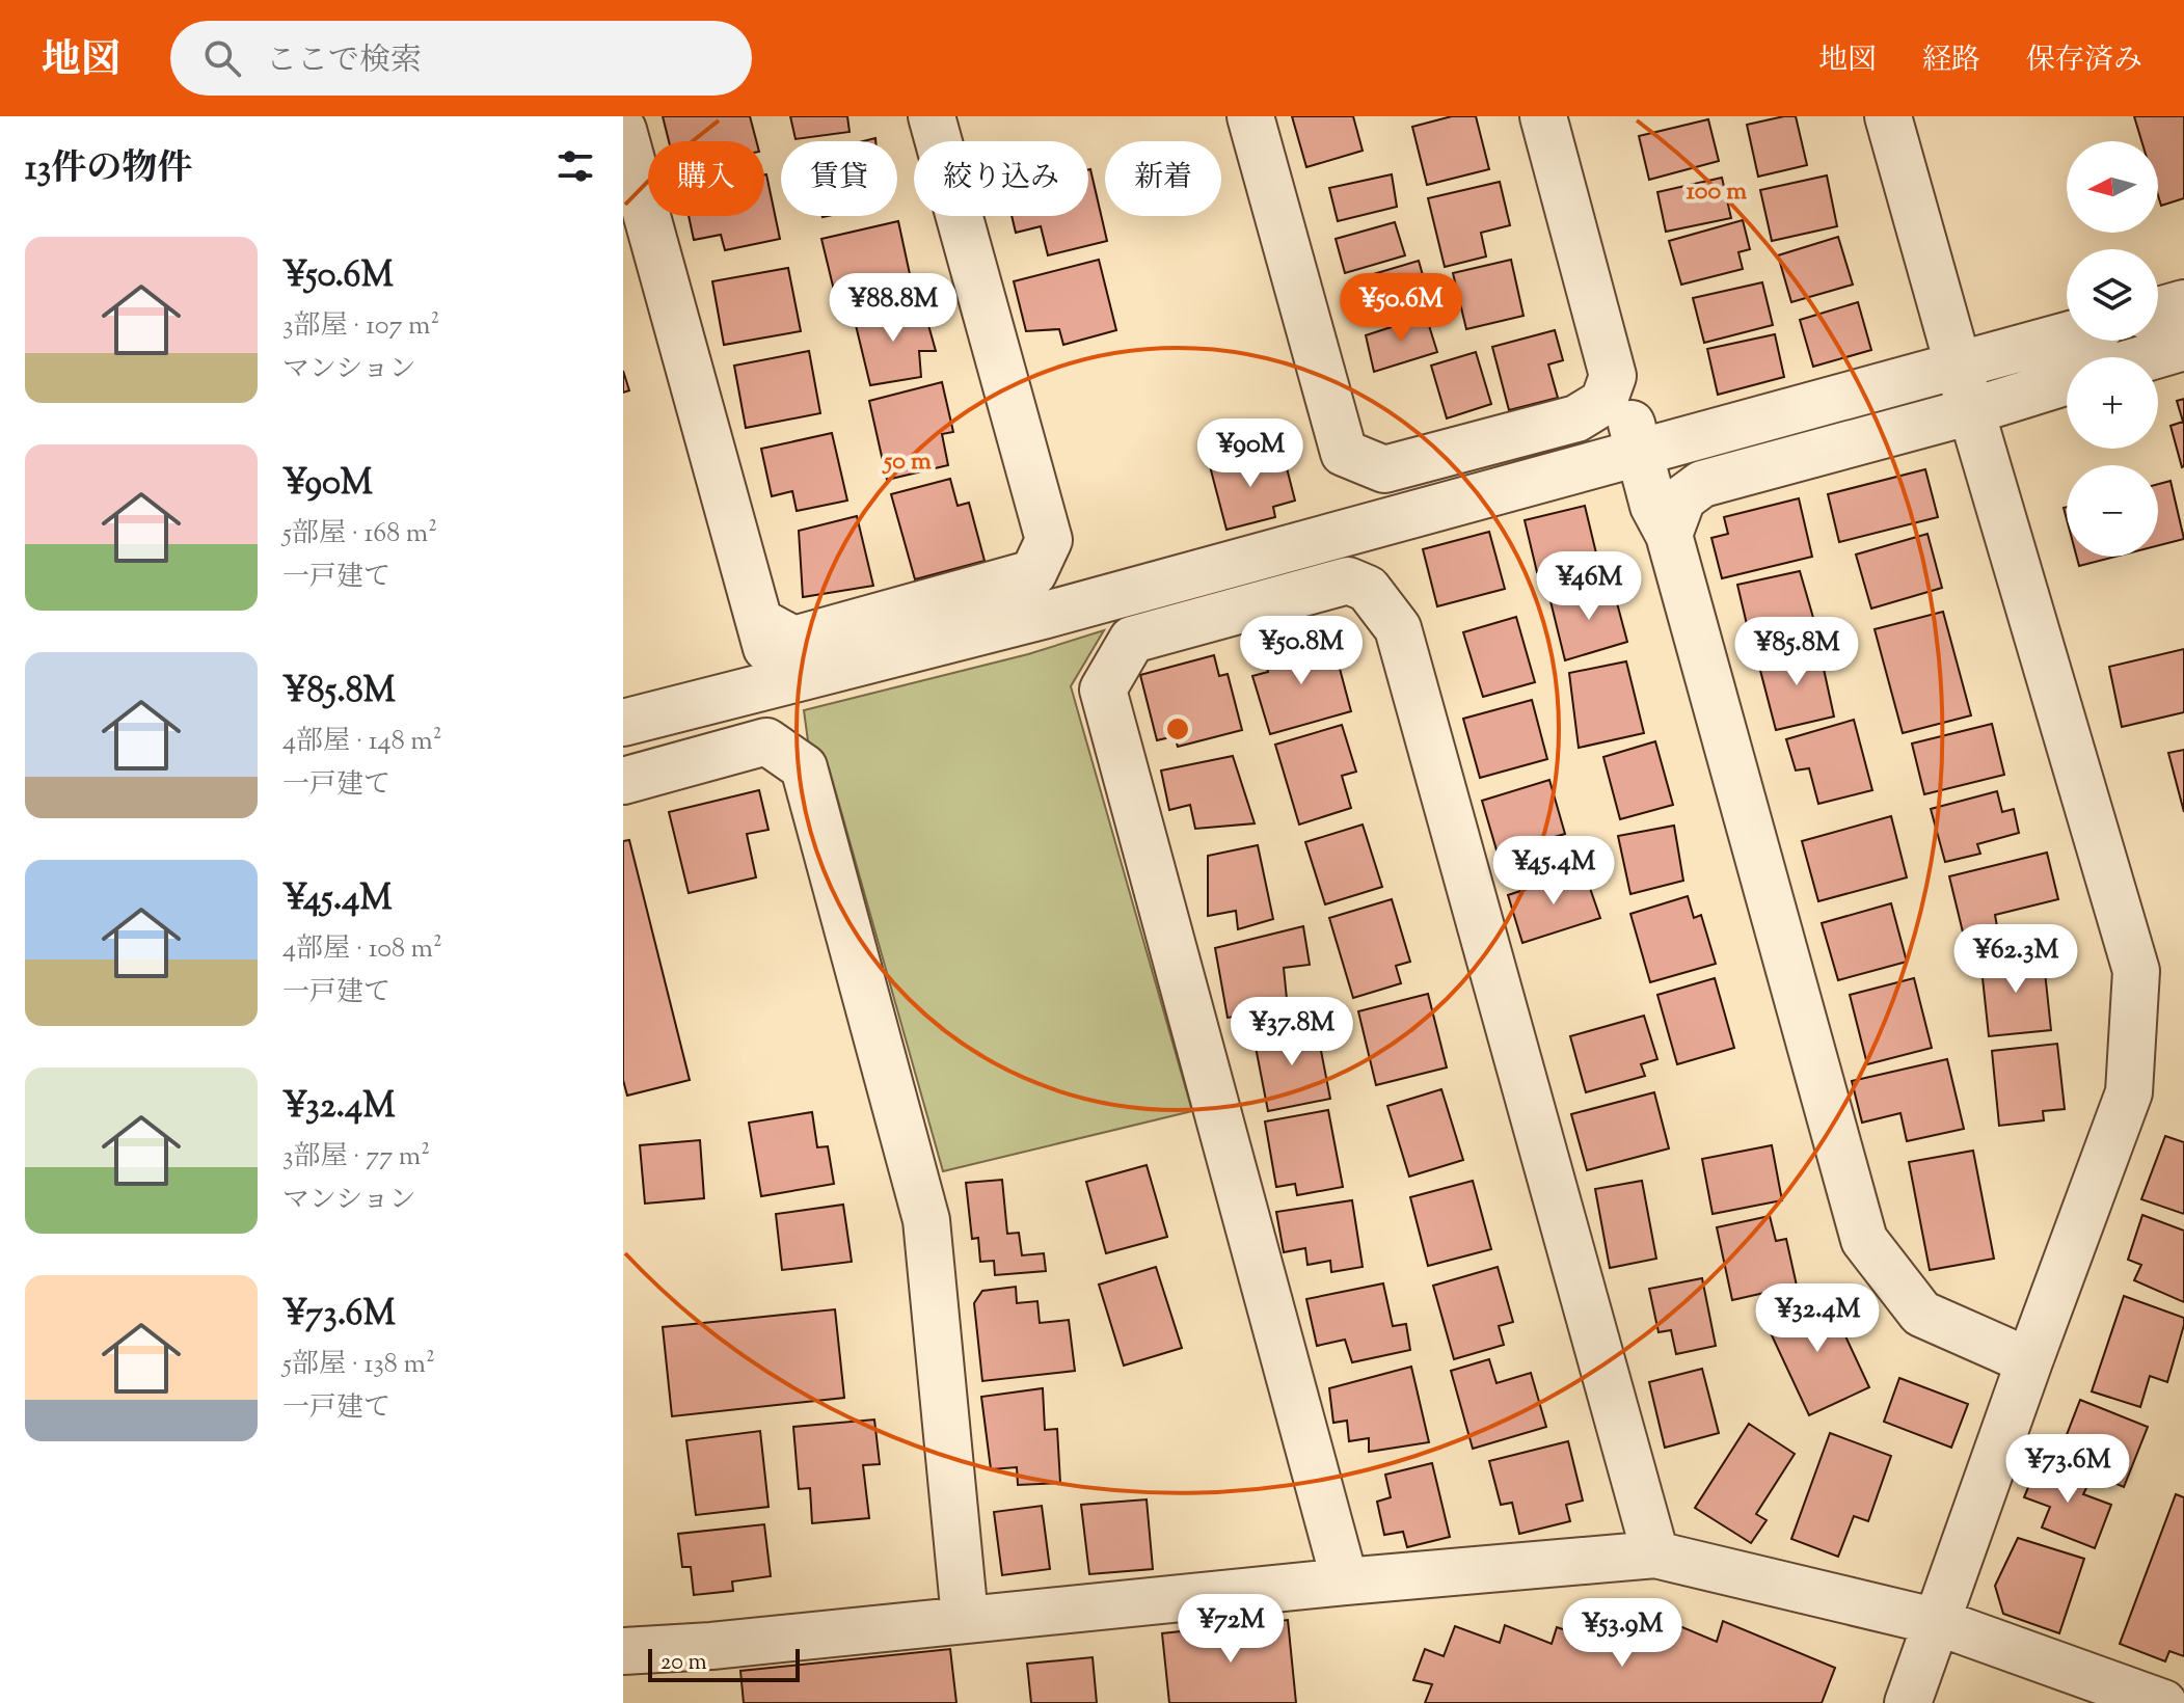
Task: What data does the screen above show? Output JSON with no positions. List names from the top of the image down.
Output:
{
  "scale_bar": "20 m",
  "north": "left",
  "page": {
    "header": "地図",
    "search": "ここで検索",
    "nav": ["地図", "経路", "保存済み"],
    "heading": "13件の物件",
    "map_buttons": ["+", "−"],
    "chip": [
      "購入",
      "賃貸",
      "絞り込み",
      "新着"
    ],
    "list": [
      {
        "name": "¥50.6M",
        "note": "3部屋 · 107 m² · マンション"
      },
      {
        "name": "¥90M",
        "note": "5部屋 · 168 m² · 一戸建て"
      },
      {
        "name": "¥85.8M",
        "note": "4部屋 · 148 m² · 一戸建て"
      },
      {
        "name": "¥45.4M",
        "note": "4部屋 · 108 m² · 一戸建て"
      },
      {
        "name": "¥32.4M",
        "note": "3部屋 · 77 m² · マンション"
      },
      {
        "name": "¥73.6M",
        "note": "5部屋 · 138 m² · 一戸建て"
      }
    ],
    "price": [
      "¥88.8M",
      "¥50.6M",
      "¥90M",
      "¥46M",
      "¥50.8M",
      "¥85.8M",
      "¥45.4M",
      "¥62.3M",
      "¥37.8M",
      "¥32.4M",
      "¥73.6M",
      "¥72M",
      "¥53.9M"
    ],
    "scale": "20 m"
  },
  "rings": ["100 m", "50 m"]
}
